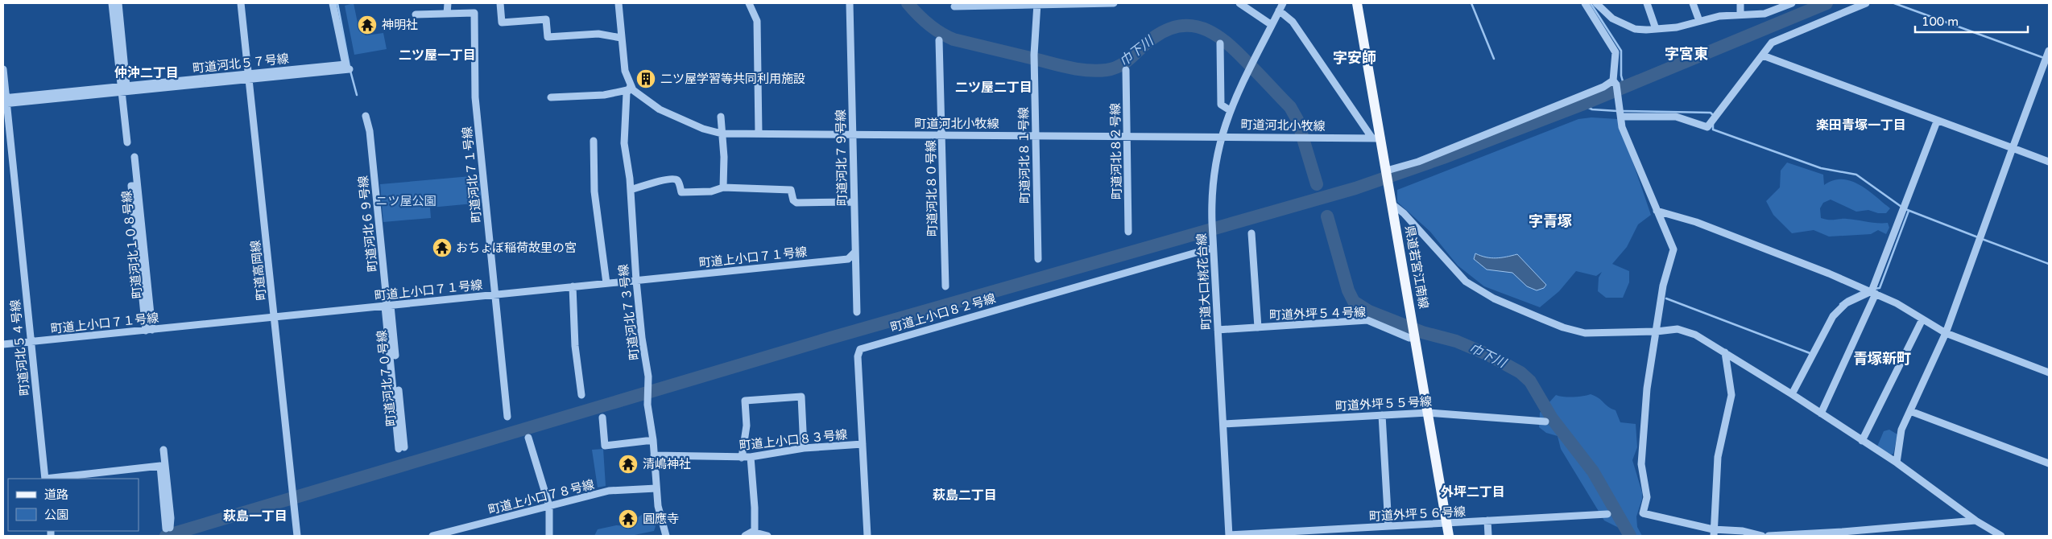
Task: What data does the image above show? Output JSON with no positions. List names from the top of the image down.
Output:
{
  "streets": {
    "main road": ["県道若宮江南線"],
    "street": [
      "町道河北５７号線",
      "町道河北小牧線",
      "町道河北８２号線",
      "町道河北８１号線",
      "町道河北７９号線",
      "町道河北７１号線",
      "町道河北８０号線",
      "町道河北６９号線",
      "町道河北１０８号線",
      "町道上小口７１号線",
      "町道高岡線",
      "町道大口桃花台線",
      "町道河北７３号線",
      "町道上小口８２号線",
      "町道外坪５４号線",
      "町道河北５４号線",
      "町道外坪５５号線",
      "町道上小口８３号線",
      "町道上小口７８号線",
      "町道外坪５６号線"
    ]
  },
  "crossings": [
    ["町道河北５７号線", "町道高岡線"],
    ["町道河北小牧線", "町道河北８２号線"],
    ["町道河北小牧線", "町道河北８１号線"],
    ["町道河北小牧線", "町道河北７９号線"],
    ["町道河北小牧線", "町道河北８０号線"],
    ["町道河北小牧線", "県道若宮江南線"],
    ["町道河北小牧線", "町道大口桃花台線"],
    ["町道河北小牧線", "町道河北７３号線"],
    ["町道河北７９号線", "町道上小口７１号線"],
    ["町道河北７１号線", "町道上小口７１号線"],
    ["町道河北６９号線", "町道上小口７１号線"],
    ["町道河北１０８号線", "町道上小口７１号線"],
    ["町道上小口７１号線", "町道高岡線"],
    ["町道上小口７１号線", "町道河北７３号線"],
    ["町道上小口７１号線", "町道河北５４号線"],
    ["県道若宮江南線", "町道外坪５４号線"],
    ["県道若宮江南線", "町道外坪５５号線"],
    ["県道若宮江南線", "町道外坪５６号線"],
    ["町道大口桃花台線", "町道上小口８２号線"],
    ["町道大口桃花台線", "町道外坪５４号線"],
    ["町道大口桃花台線", "町道外坪５５号線"],
    ["町道大口桃花台線", "町道外坪５６号線"],
    ["町道河北７３号線", "町道上小口８３号線"],
    ["町道河北７３号線", "町道上小口７８号線"],
    ["町道上小口８２号線", "町道上小口８３号線"]
  ],
  "districts": [
    "字宮東",
    "二ツ屋一丁目",
    "字安師",
    "仲沖二丁目",
    "二ツ屋二丁目",
    "楽田青塚一丁目",
    "字青塚",
    "青塚新町",
    "外坪二丁目",
    "萩島二丁目",
    "萩島一丁目"
  ],
  "water": ["巾下川"],
  "parks": ["ニツ屋公園"],
  "places": {
    "temple": [
      "神明社",
      "おちょぼ稲荷故里の宮",
      "清嶋神社",
      "圓應寺"
    ],
    "building": ["二ツ屋学習等共同利用施設"]
  },
  "legend": ["道路", "公園"],
  "scale_bar": "100 m"
}
